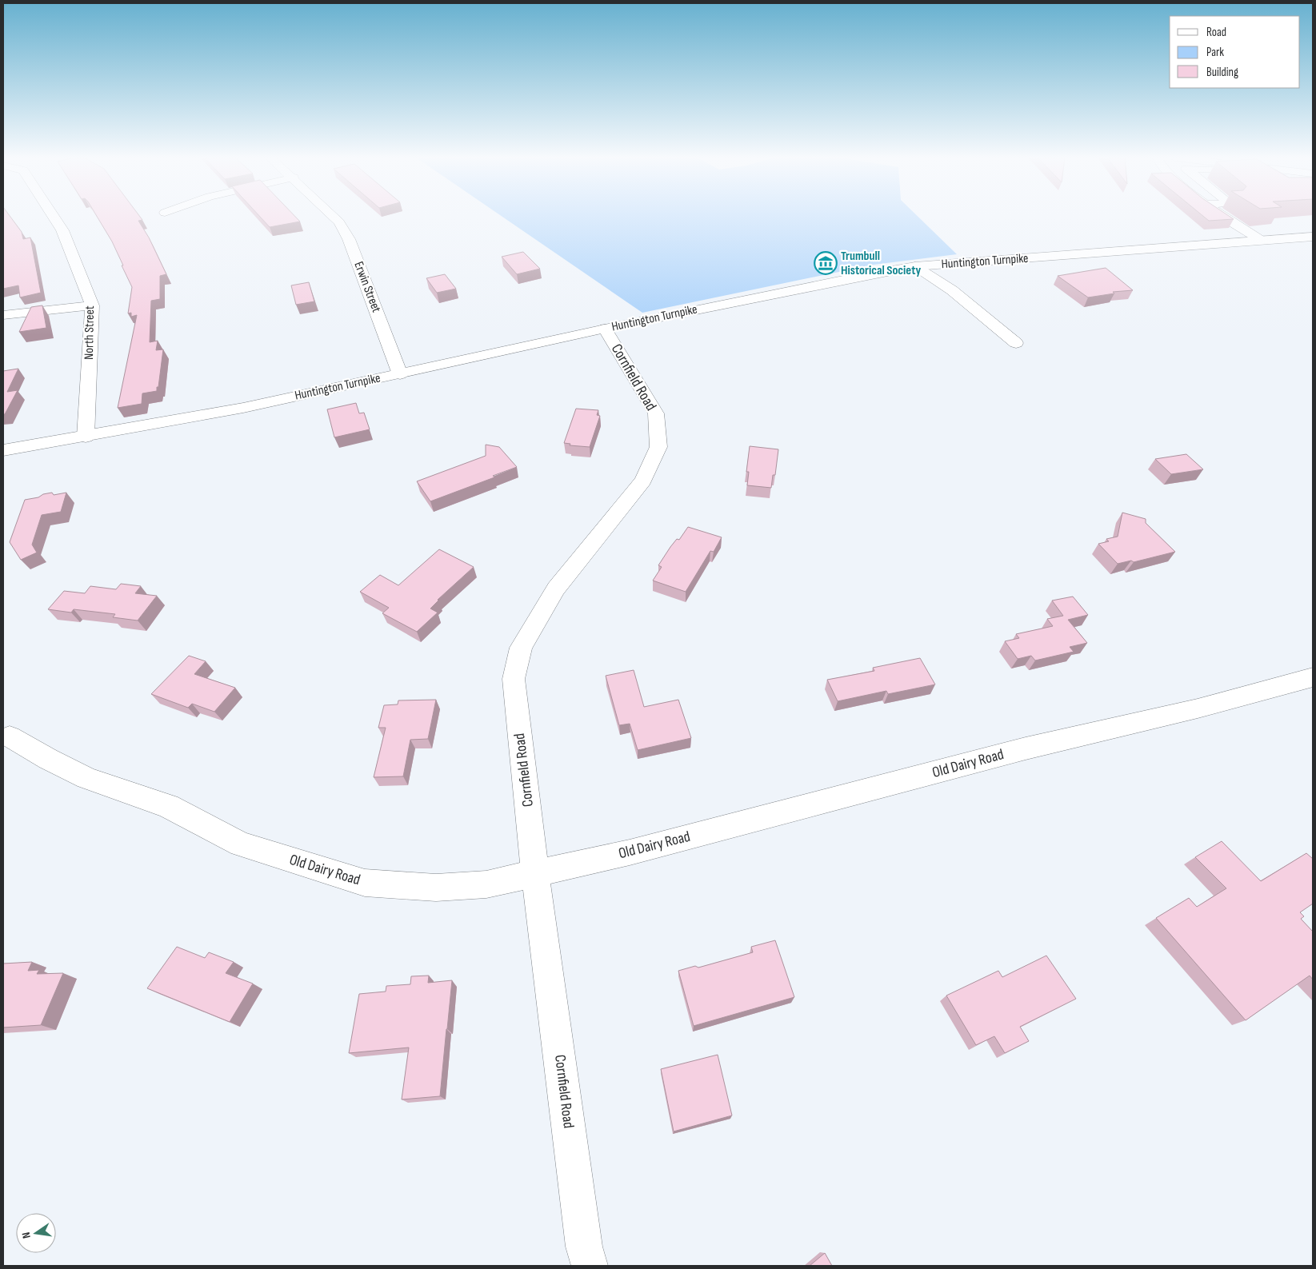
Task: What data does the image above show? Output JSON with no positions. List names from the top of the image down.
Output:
{
  "streets": {
    "street": [
      "Huntington Turnpike",
      "Erwin Street",
      "North Street",
      "Cornfield Road",
      "Old Dairy Road"
    ]
  },
  "crossings": [
    ["Huntington Turnpike", "Erwin Street"],
    ["Huntington Turnpike", "North Street"],
    ["Huntington Turnpike", "Cornfield Road"],
    ["Cornfield Road", "Old Dairy Road"]
  ],
  "places": {
    "museum": ["Trumbull Historical Society"]
  },
  "legend": ["Road", "Park", "Building"],
  "north": "left"
}
